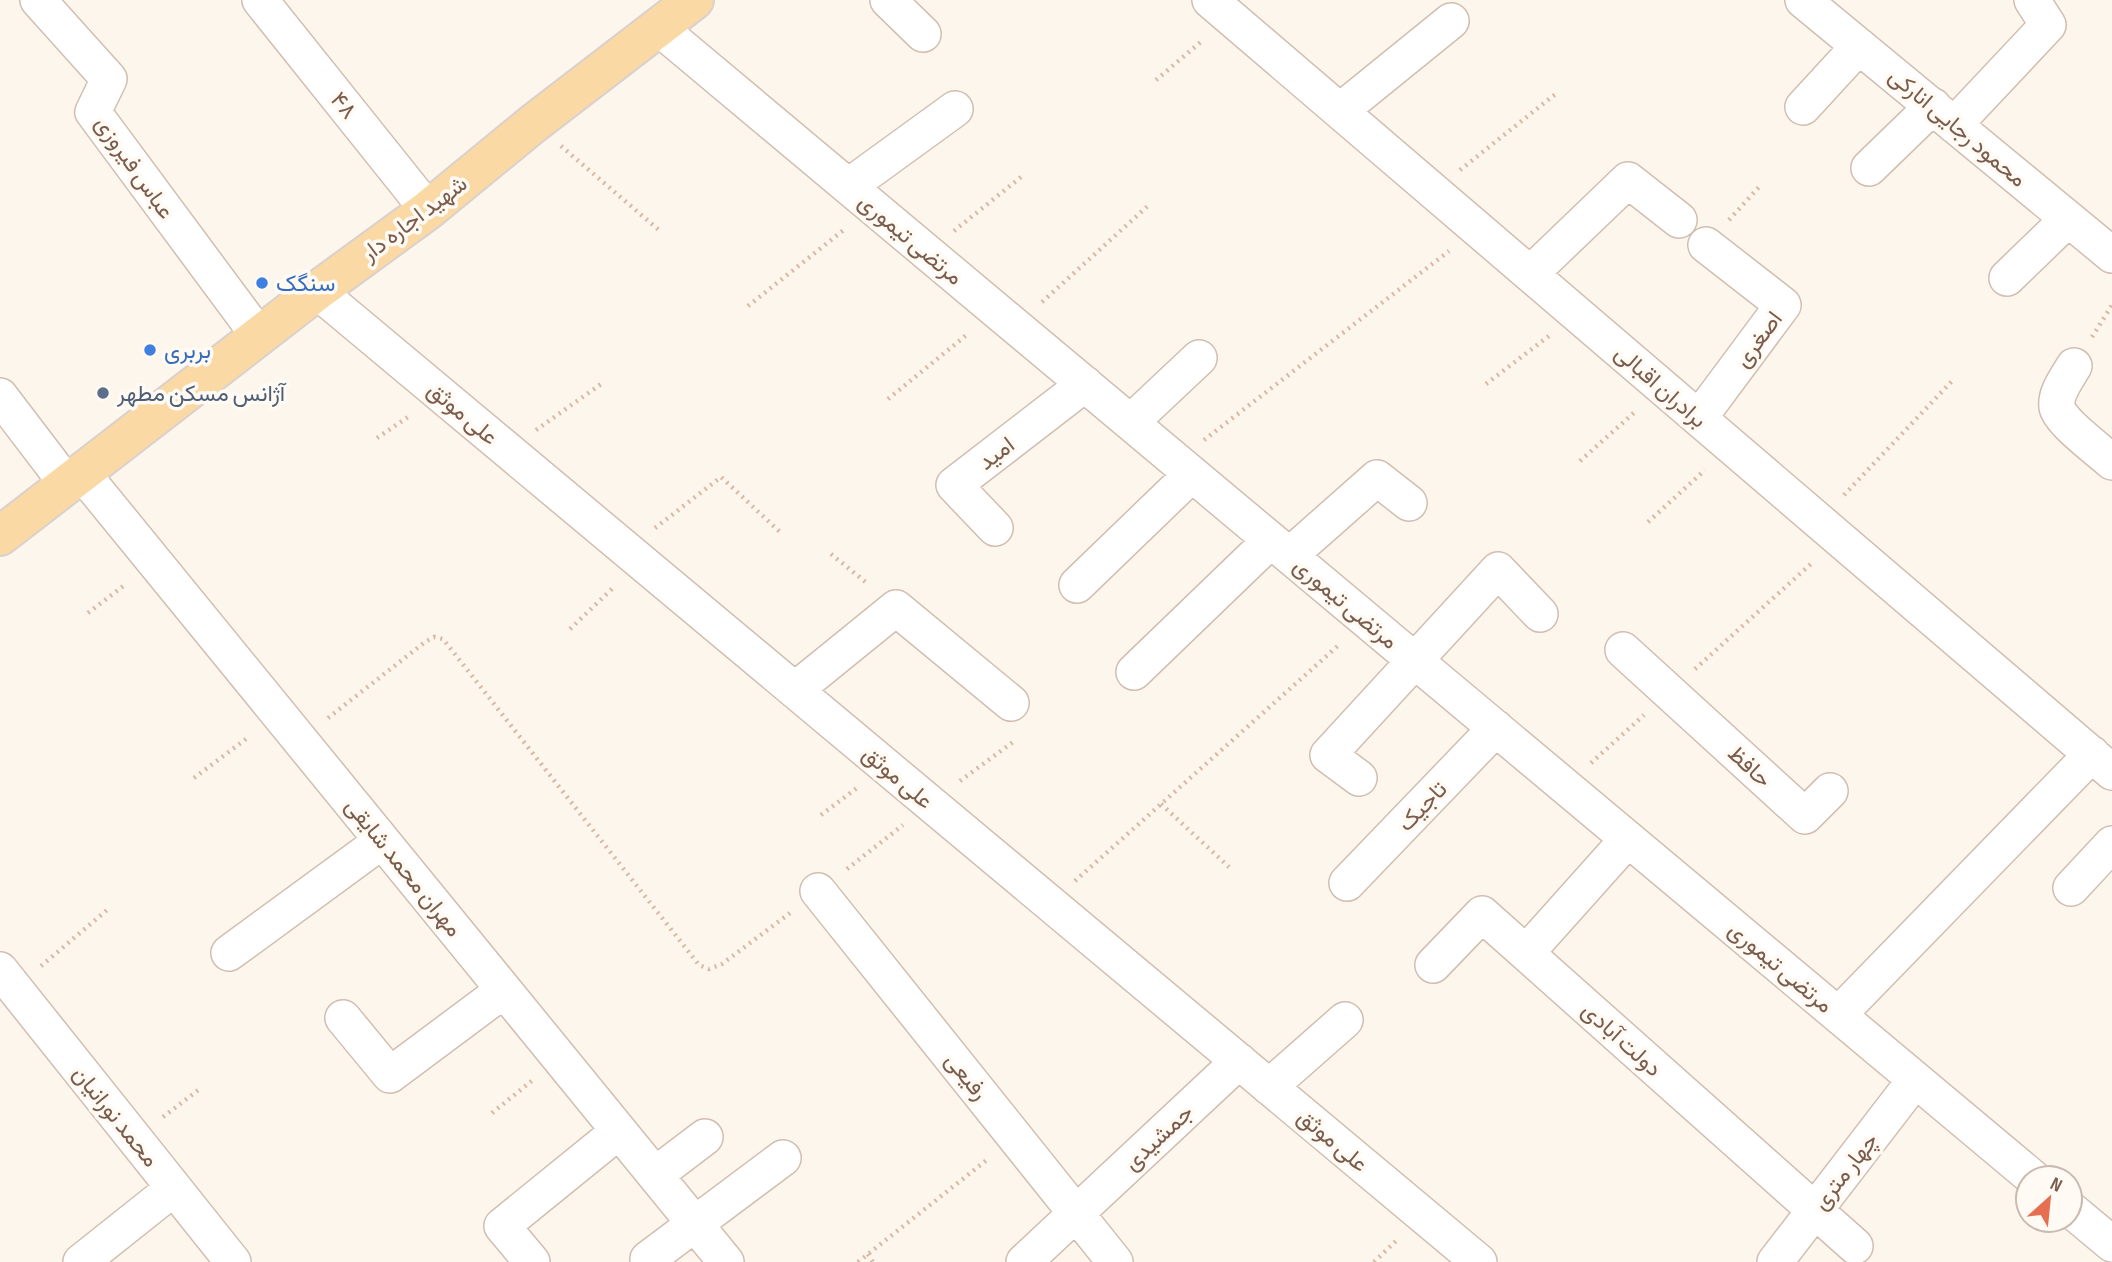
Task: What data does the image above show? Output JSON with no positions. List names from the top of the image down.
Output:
{
  "streets": {
    "main road": ["شهید اجاره دار"],
    "street": [
      "۴۸",
      "محمود رجایی انارکی",
      "عباس فیروزی",
      "مرتضی تیموری",
      "اصغری",
      "برادران اقبالی",
      "علی موثق",
      "امید",
      "حافظ",
      "تاجیک",
      "مهران محمد شایقی",
      "دولت آبادی",
      "رفیعی",
      "محمد نورانیان",
      "جمشیدی",
      "چهار متری"
    ]
  },
  "crossings": [
    ["۴۸", "شهید اجاره دار"],
    ["عباس فیروزی", "شهید اجاره دار"],
    ["شهید اجاره دار", "مرتضی تیموری"],
    ["شهید اجاره دار", "علی موثق"],
    ["شهید اجاره دار", "مهران محمد شایقی"],
    ["مرتضی تیموری", "امید"],
    ["مرتضی تیموری", "تاجیک"],
    ["مرتضی تیموری", "چهار متری"],
    ["اصغری", "برادران اقبالی"],
    ["علی موثق", "جمشیدی"],
    ["دولت آبادی", "چهار متری"],
    ["رفیعی", "جمشیدی"]
  ],
  "places": ["سنگک", "بربری", "آژانس مسکن مطهر"],
  "north": "top right"
}
